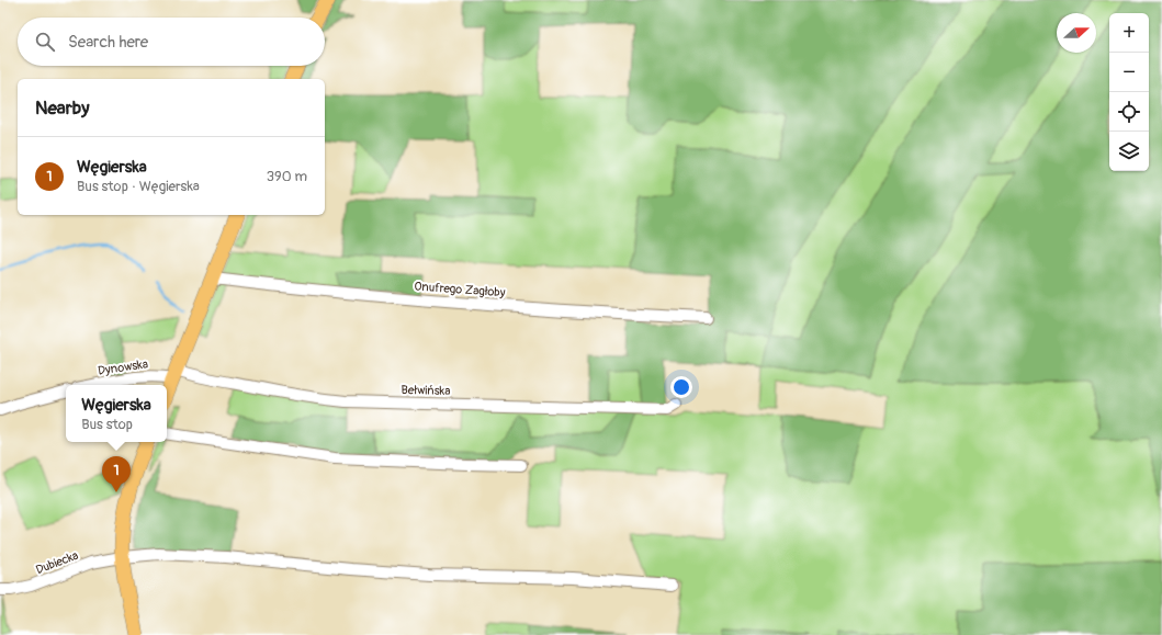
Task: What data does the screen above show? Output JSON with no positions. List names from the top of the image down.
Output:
{
  "streets": {
    "street": [
      "Onufrego Zagłoby",
      "Dynowska",
      "Bełwińska",
      "Dubiecka"
    ]
  },
  "crossings": [
    ["Dynowska", "Bełwińska"]
  ],
  "north": "right",
  "page": {
    "map_buttons": ["+", "−"],
    "search": "Search here",
    "heading": "Nearby",
    "list": [
      {
        "mark": "1",
        "name": "Węgierska",
        "note": "Bus stop · Węgierska",
        "value": "390 m"
      }
    ],
    "popup": ["Węgierska", "Bus stop"],
    "pins": "1"
  }
}
